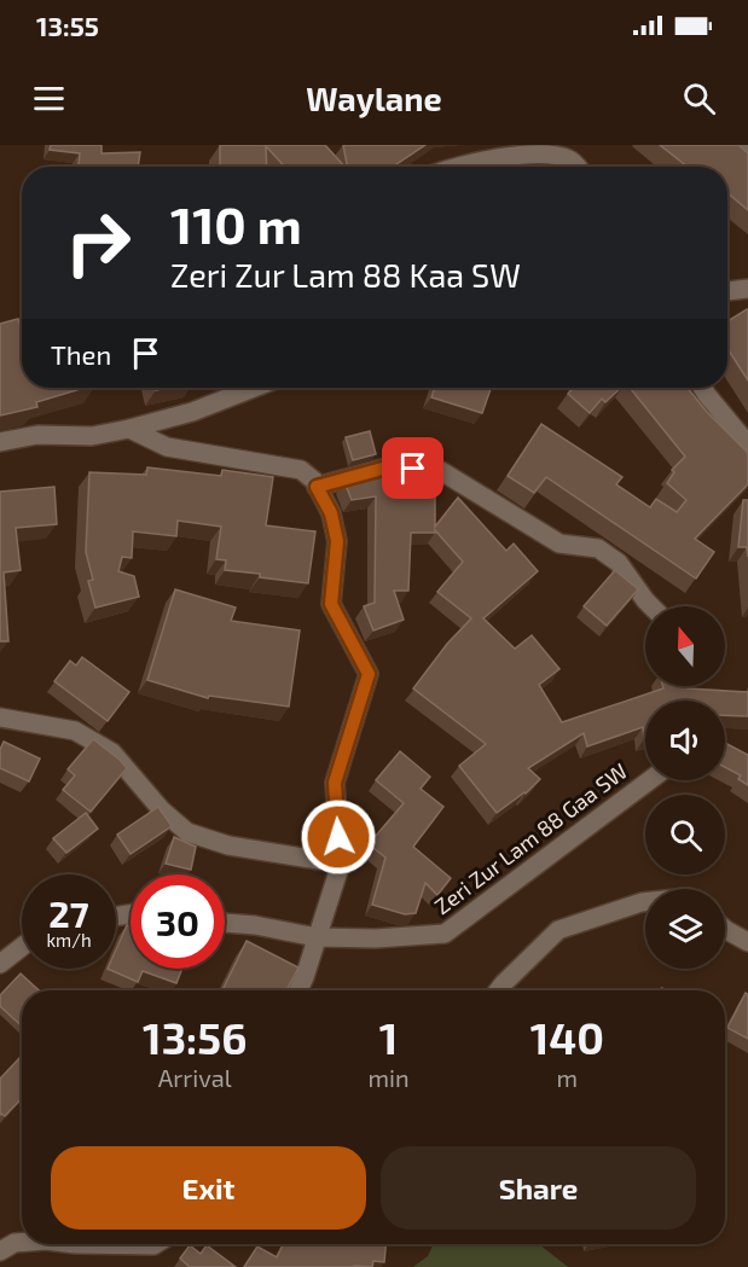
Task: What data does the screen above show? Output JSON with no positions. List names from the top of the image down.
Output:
{
  "streets": {
    "street": ["Zeri Zur Lam 88 Gaa SW"]
  },
  "north": "top",
  "page": {
    "status": "13:55",
    "header": "Waylane",
    "turn": ["110 m", "Zeri Zur Lam 88 Kaa SW"],
    "then": "Then",
    "speed": "27 km/h",
    "limit": "30",
    "eta": [
      "13:56",
      "Arrival",
      "1",
      "min",
      "140",
      "m"
    ],
    "buttons": ["Exit", "Share"]
  }
}
